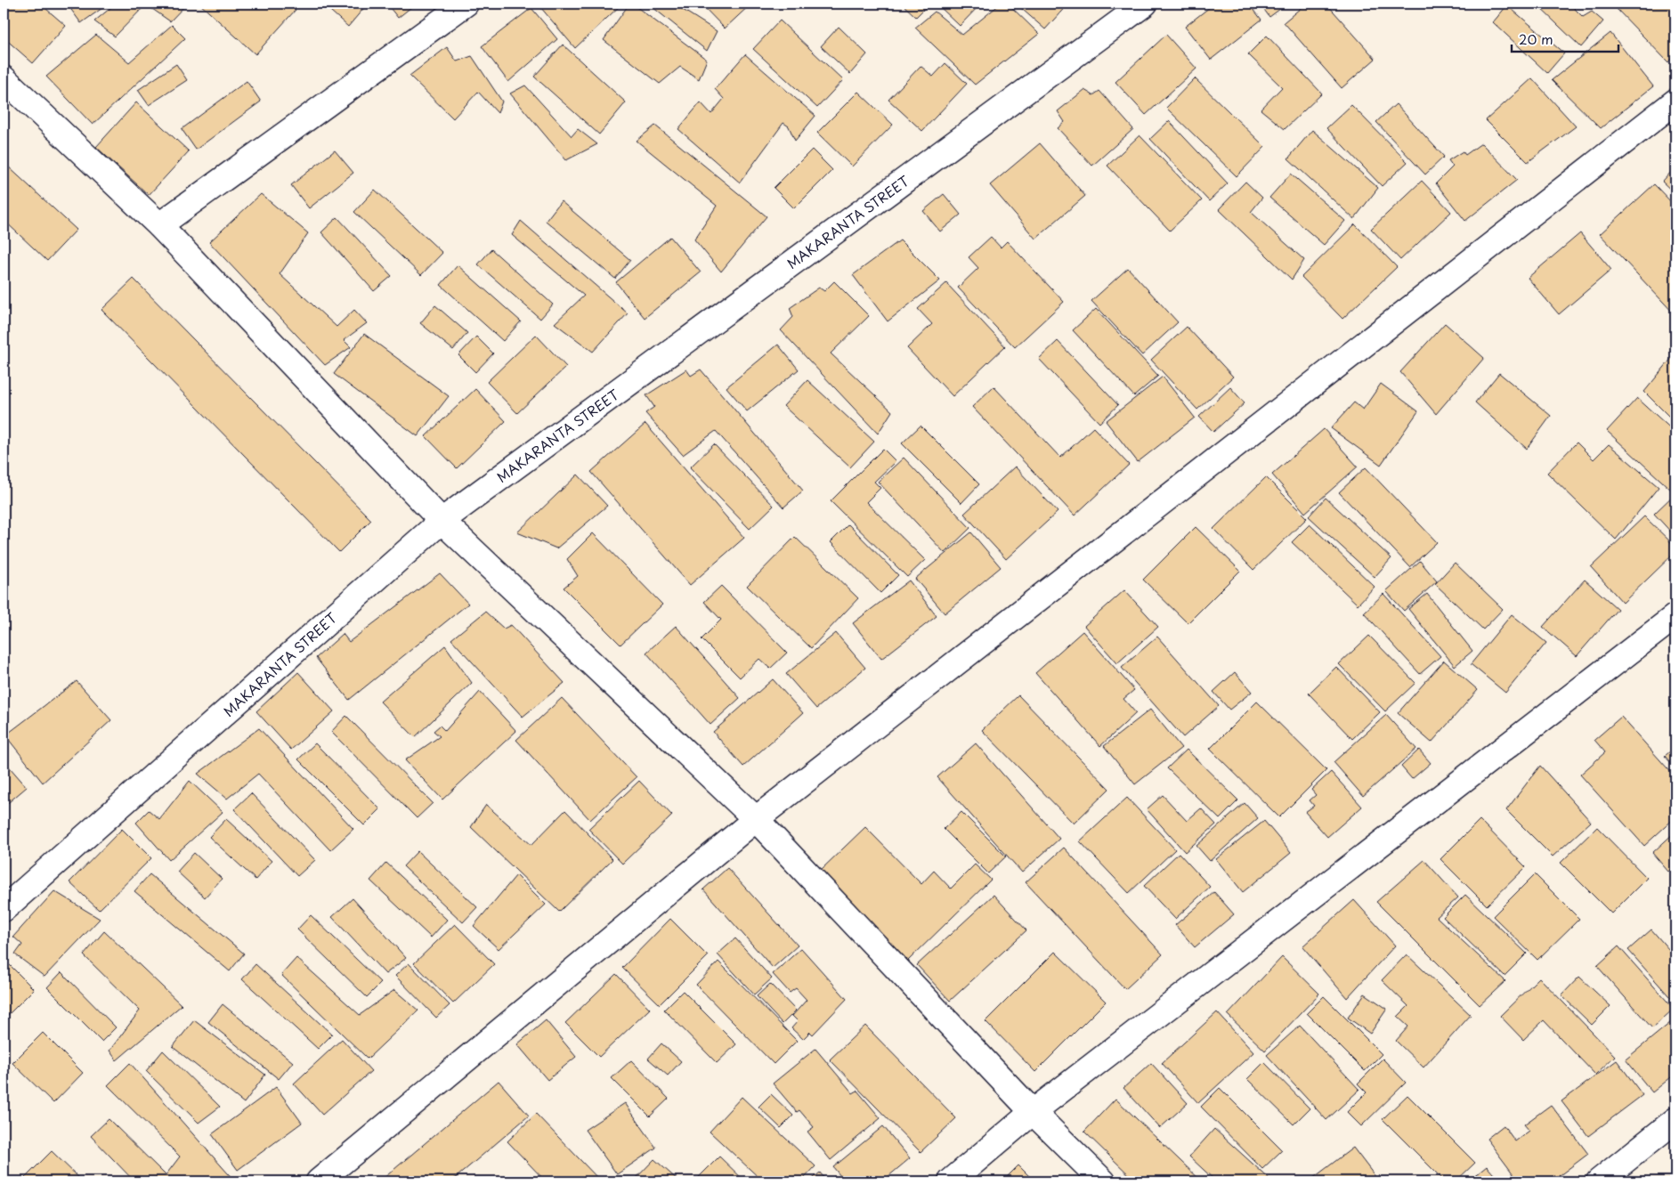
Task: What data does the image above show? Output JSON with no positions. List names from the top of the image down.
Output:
{
  "streets": {
    "street": ["MAKARANTA STREET"]
  },
  "scale_bar": "20 m"
}
